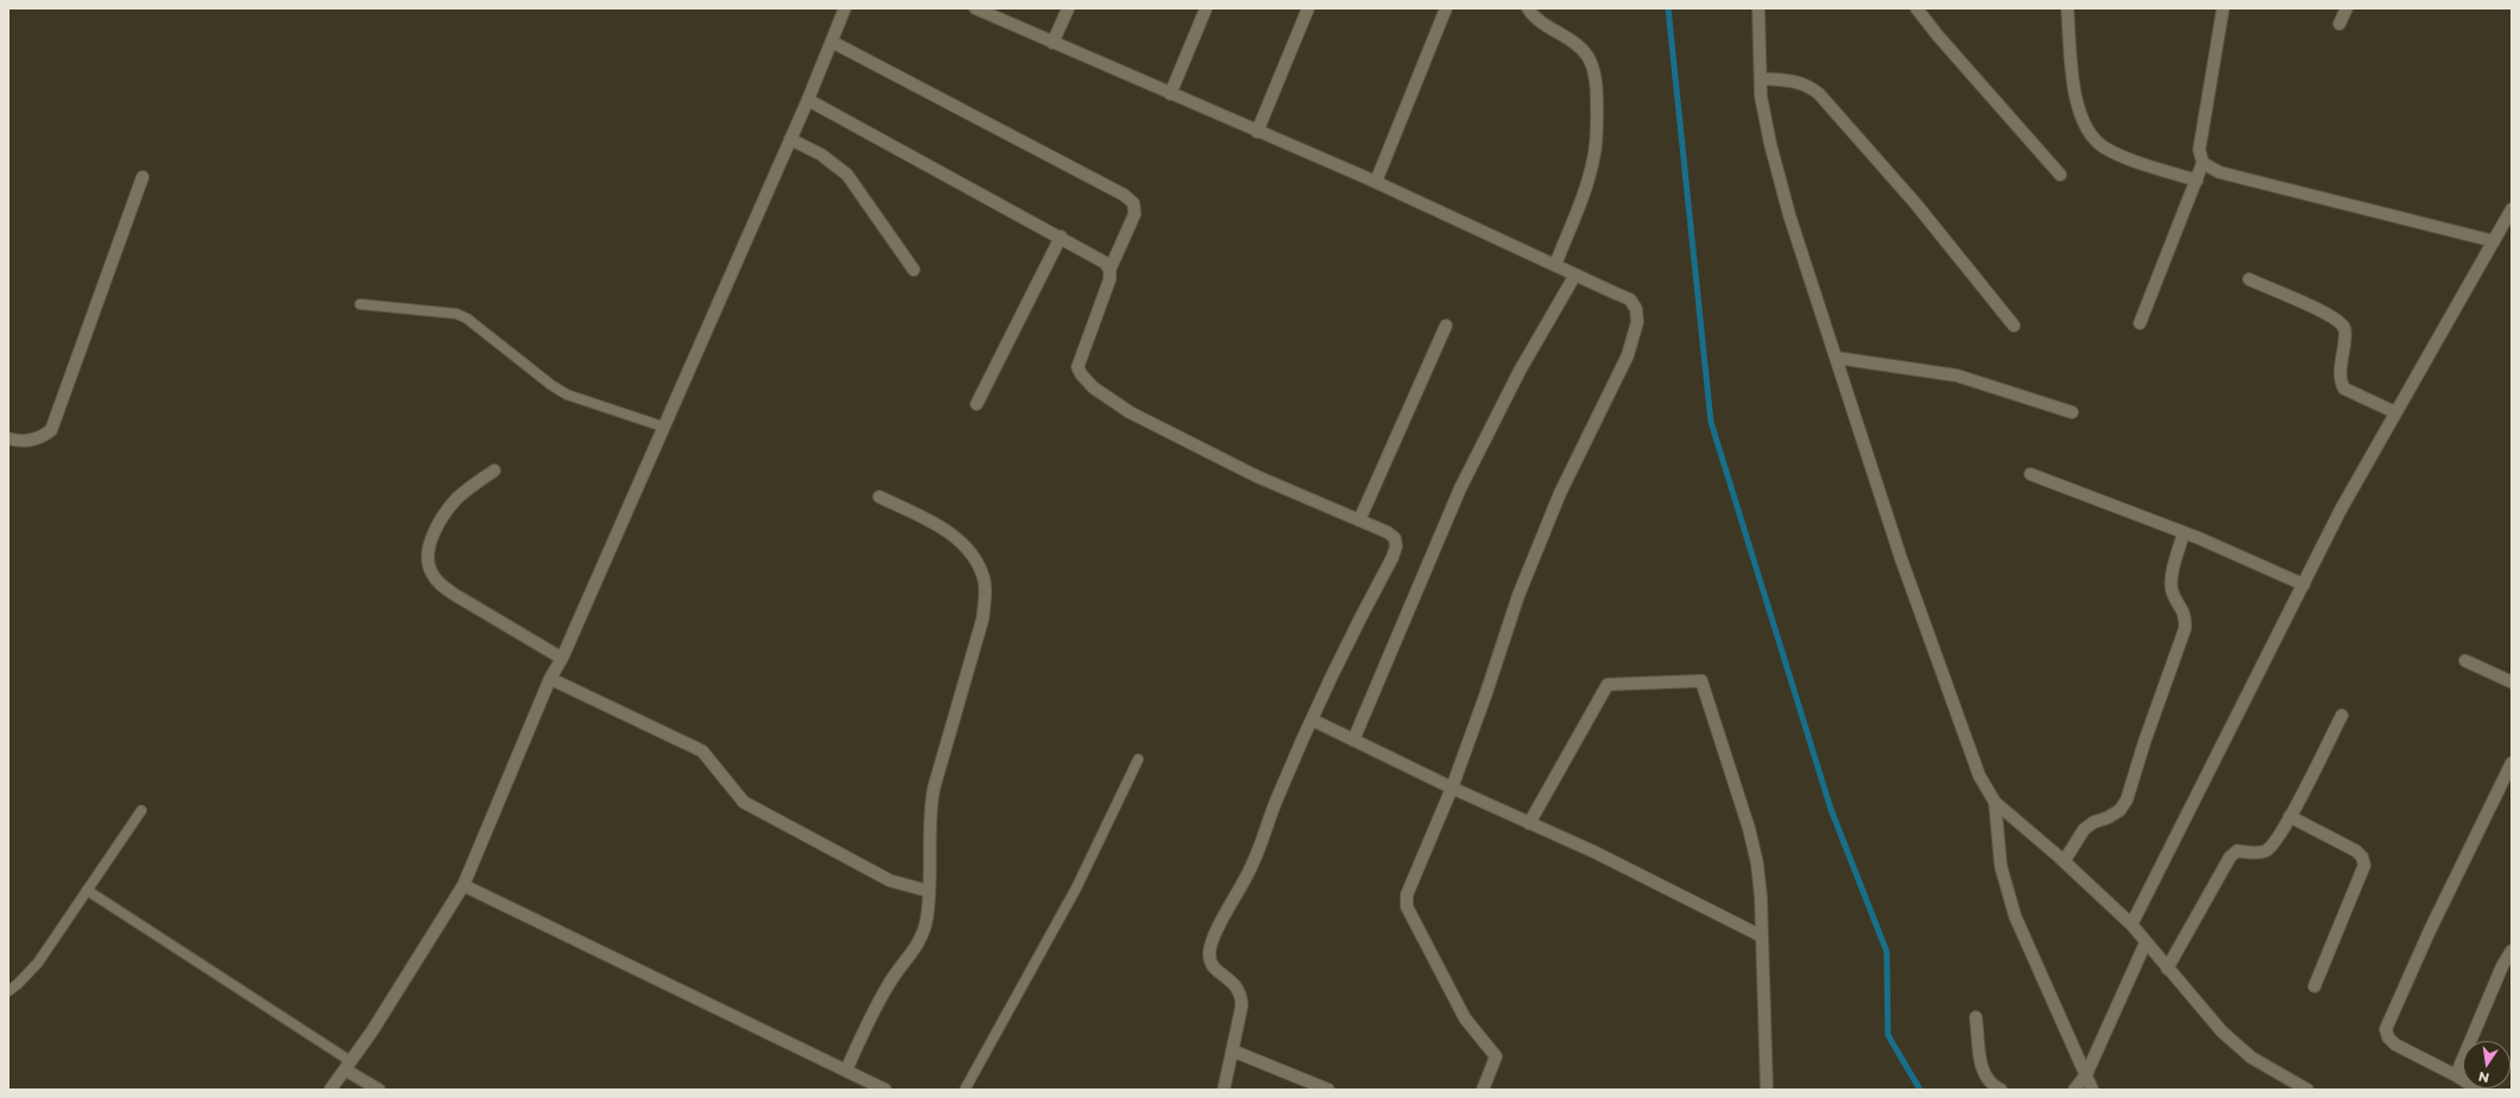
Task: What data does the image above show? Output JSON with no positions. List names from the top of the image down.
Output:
{
  "north": "bottom"
}
